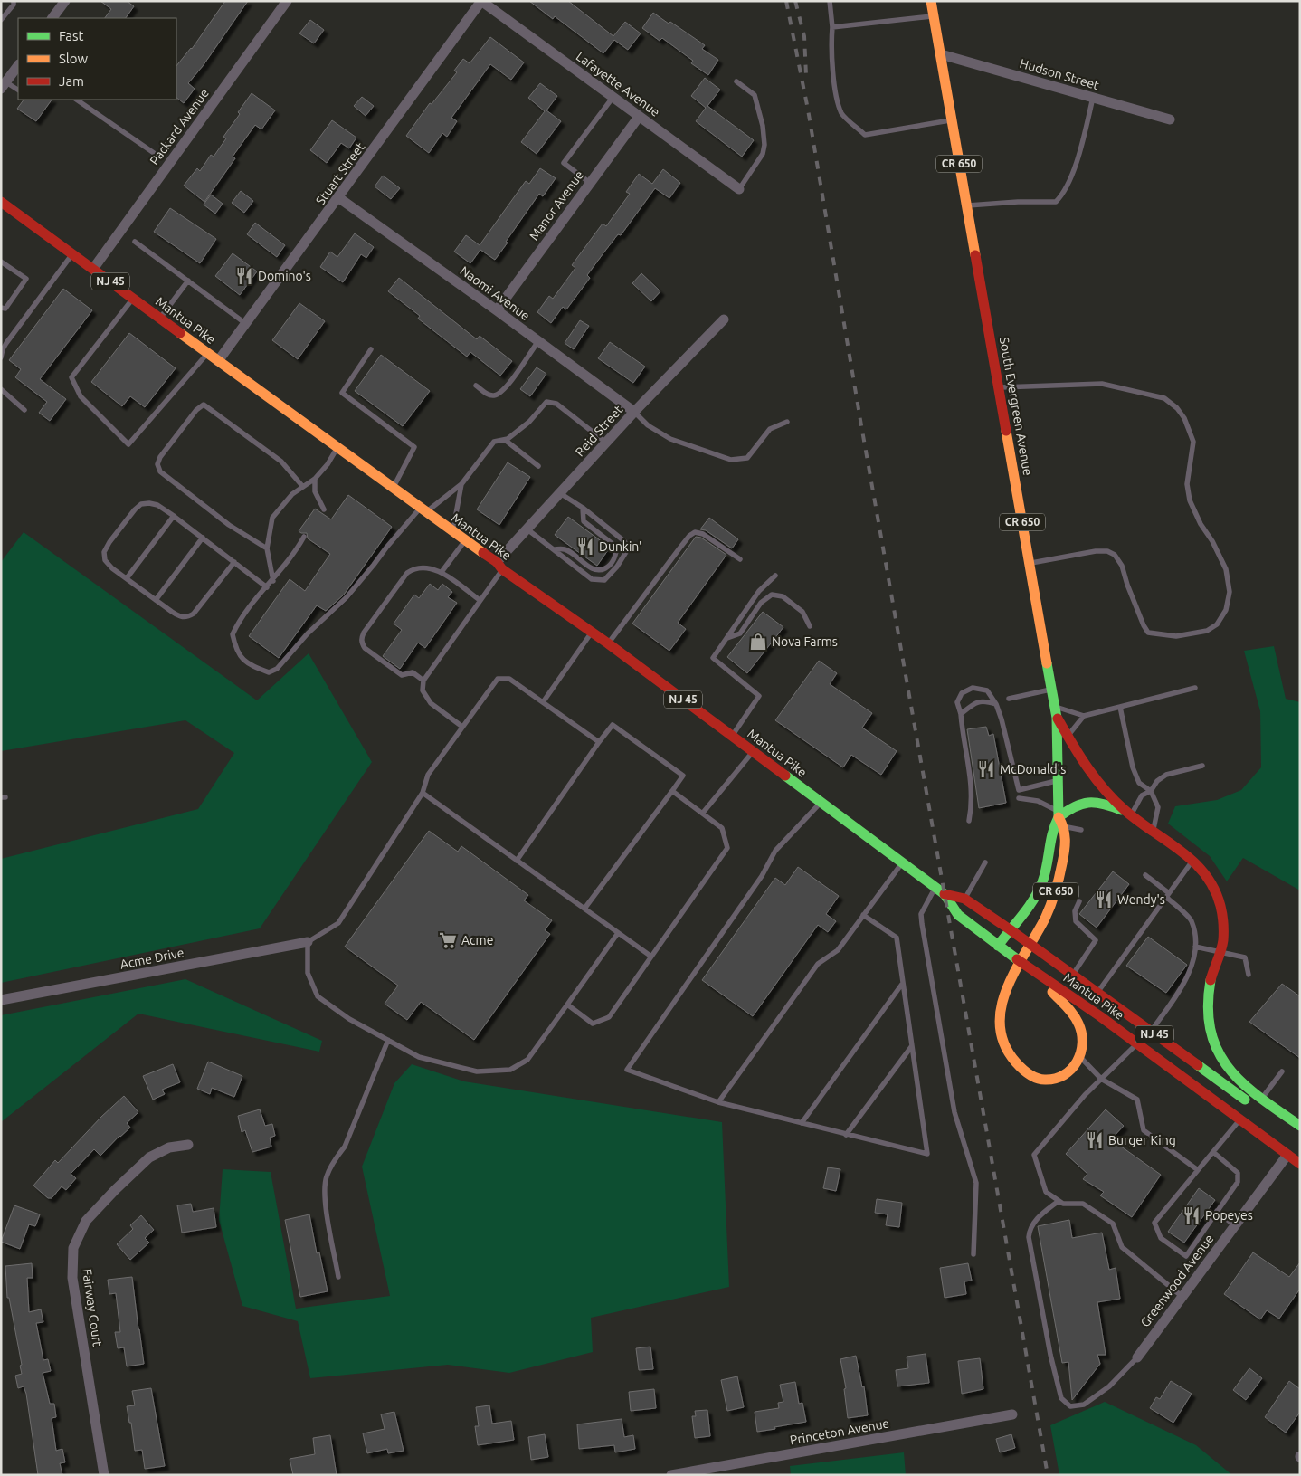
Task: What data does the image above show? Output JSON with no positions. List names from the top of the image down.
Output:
{
  "streets": {
    "main road": [
      "CR 650",
      "NJ 45",
      "Mantua Pike",
      "South Evergreen Avenue"
    ],
    "street": [
      "Hudson Street",
      "Lafayette Avenue",
      "Packard Avenue",
      "Stuart Street",
      "Manor Avenue",
      "Naomi Avenue",
      "Reid Street",
      "Acme Drive",
      "Greenwood Avenue",
      "Fairway Court",
      "Princeton Avenue"
    ]
  },
  "crossings": [
    ["Hudson Street", "South Evergreen Avenue"],
    ["Lafayette Avenue", "Stuart Street"],
    ["Lafayette Avenue", "Manor Avenue"],
    ["Packard Avenue", "Mantua Pike"],
    ["CR 650", "Mantua Pike"],
    ["Stuart Street", "Naomi Avenue"],
    ["Stuart Street", "Mantua Pike"],
    ["Manor Avenue", "Naomi Avenue"],
    ["Naomi Avenue", "Reid Street"],
    ["Mantua Pike", "South Evergreen Avenue"],
    ["Mantua Pike", "Reid Street"],
    ["Mantua Pike", "Greenwood Avenue"]
  ],
  "places": {
    "restaurant": [
      "Domino's",
      "Dunkin'",
      "McDonald's",
      "Wendy's",
      "Burger King",
      "Popeyes"
    ],
    "shop": ["Nova Farms"],
    "supermarket": ["Acme"]
  },
  "legend": ["Fast", "Slow", "Jam"]
}
